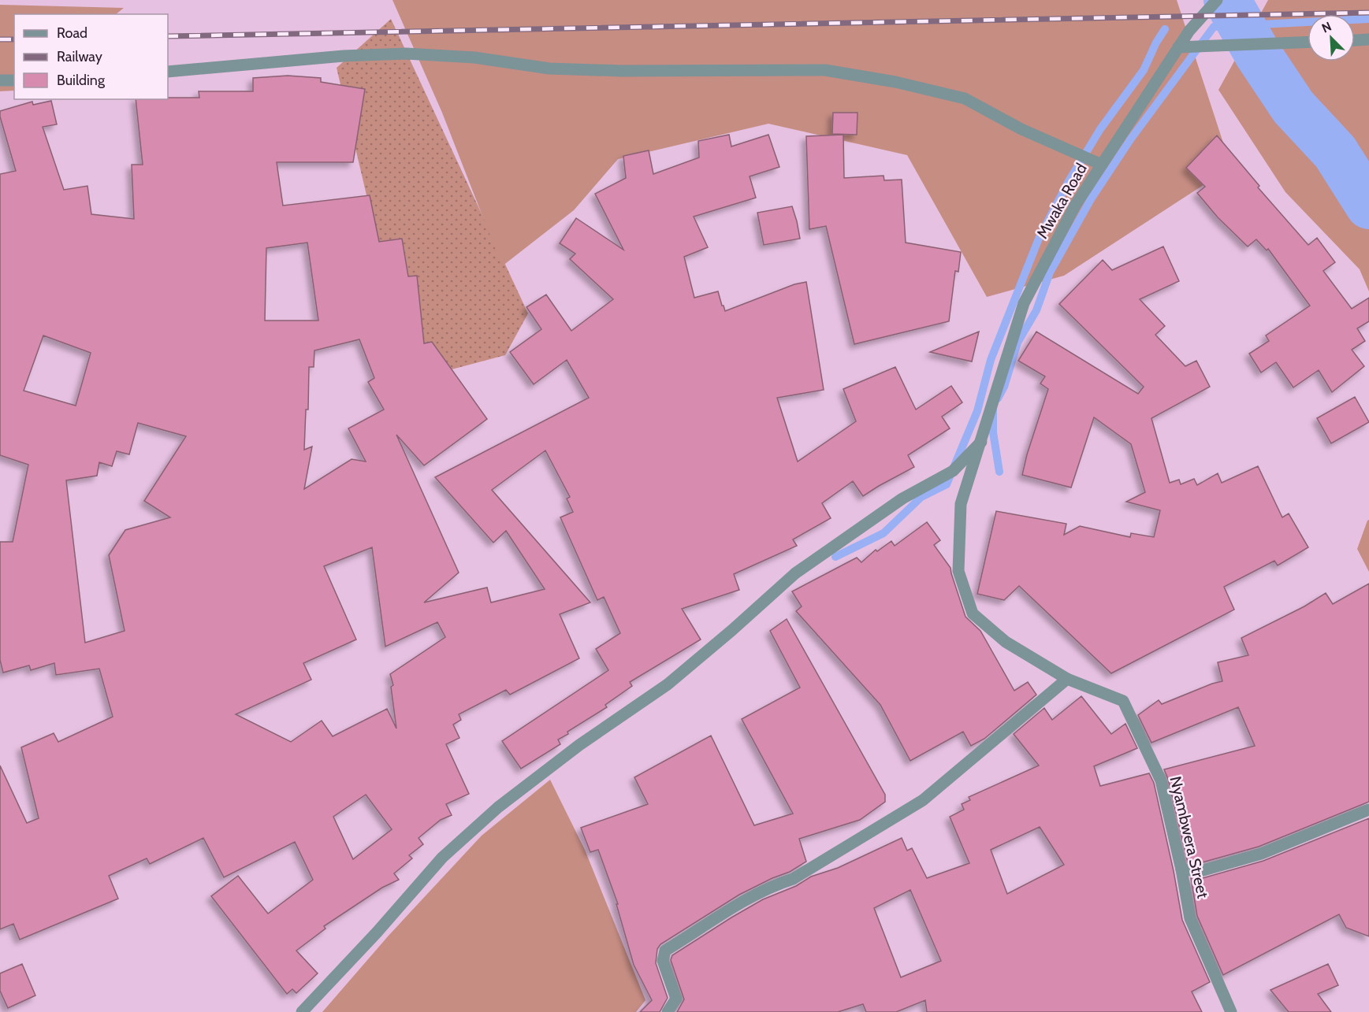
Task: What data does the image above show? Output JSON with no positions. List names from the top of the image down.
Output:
{
  "streets": {
    "street": ["Mwaka Road", "Nyambwera Street"]
  },
  "crossings": [
    ["Mwaka Road", "Nyambwera Street"]
  ],
  "legend": ["Road", "Railway", "Building"],
  "north": "top left"
}
